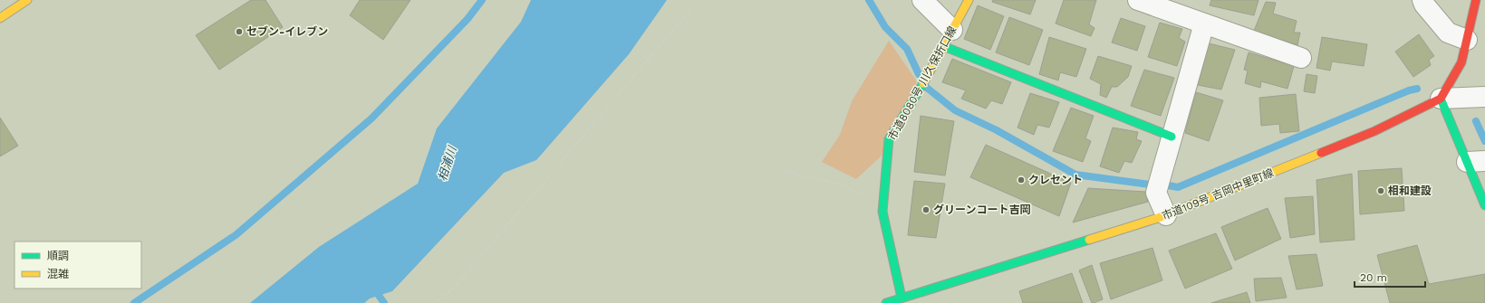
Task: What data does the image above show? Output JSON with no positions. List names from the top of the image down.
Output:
{
  "streets": {
    "main road": ["市道8080号 川久保折口線", "市道109号 吉岡中里町線"]
  },
  "crossings": [
    ["市道8080号 川久保折口線", "市道109号 吉岡中里町線"]
  ],
  "water": ["相浦川"],
  "places": [
    "セブン-イレブン",
    "クレセント",
    "相和建設",
    "グリーンコート吉岡"
  ],
  "legend": ["順調", "混雑"],
  "scale_bar": "20 m"
}
